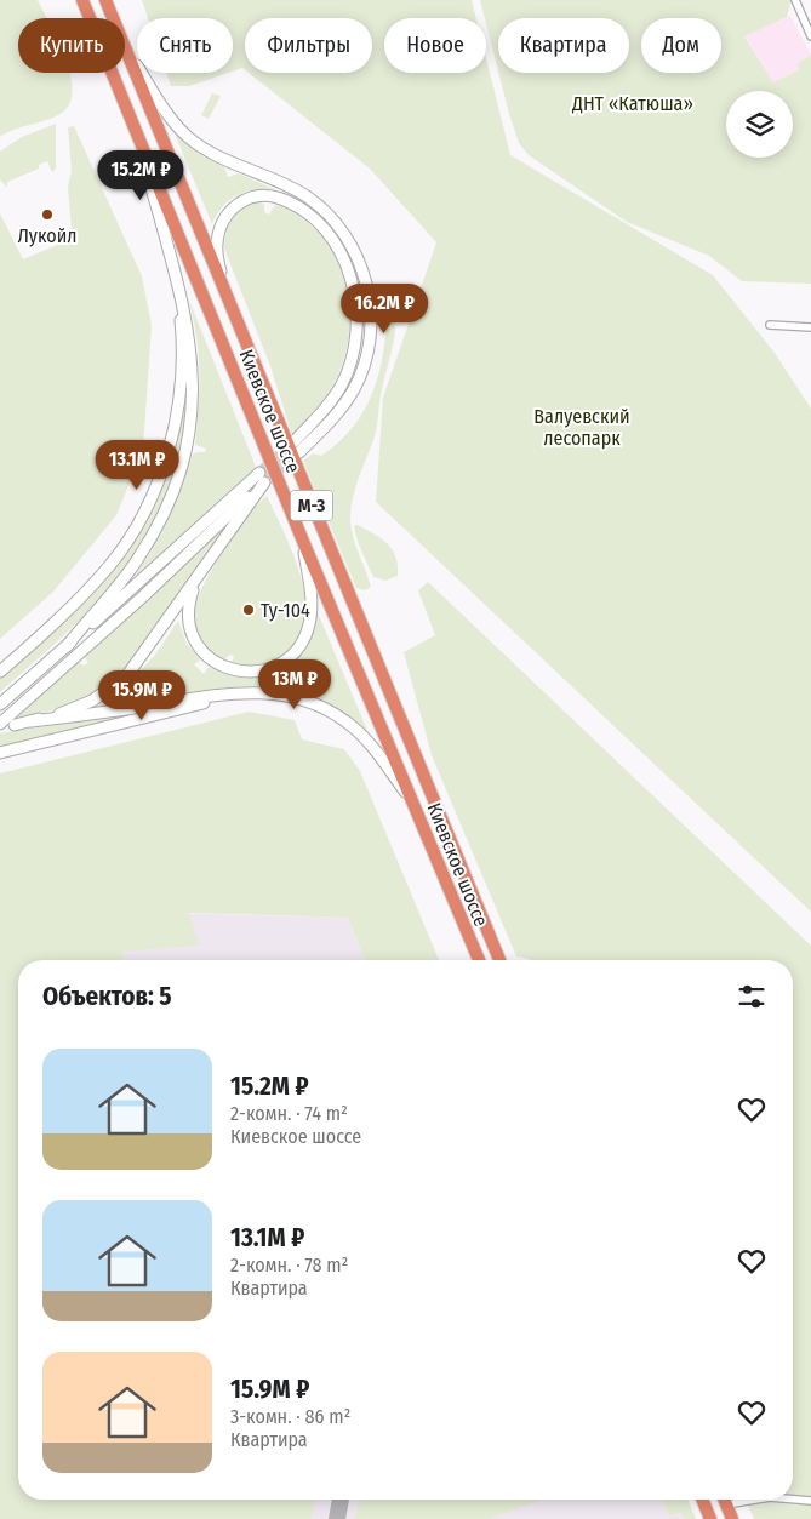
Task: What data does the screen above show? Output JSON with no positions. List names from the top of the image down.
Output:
{
  "streets": {
    "highway": ["Киевское шоссе", "М-3"]
  },
  "parks": ["ДНТ «Катюша»", "Валуевский лесопарк"],
  "places": ["Лукойл", "Ту-104"],
  "page": {
    "chip": [
      "Купить",
      "Снять",
      "Фильтры",
      "Новое",
      "Квартира",
      "Дом"
    ],
    "price": [
      "15.2M ₽",
      "16.2M ₽",
      "13.1M ₽",
      "13M ₽",
      "15.9M ₽"
    ],
    "heading": "Объектов: 5",
    "list": [
      {
        "name": "15.2M ₽",
        "note": "2-комн. · 74 m² · Киевское шоссе"
      },
      {
        "name": "13.1M ₽",
        "note": "2-комн. · 78 m² · Квартира"
      },
      {
        "name": "15.9M ₽",
        "note": "3-комн. · 86 m² · Квартира"
      }
    ]
  }
}
